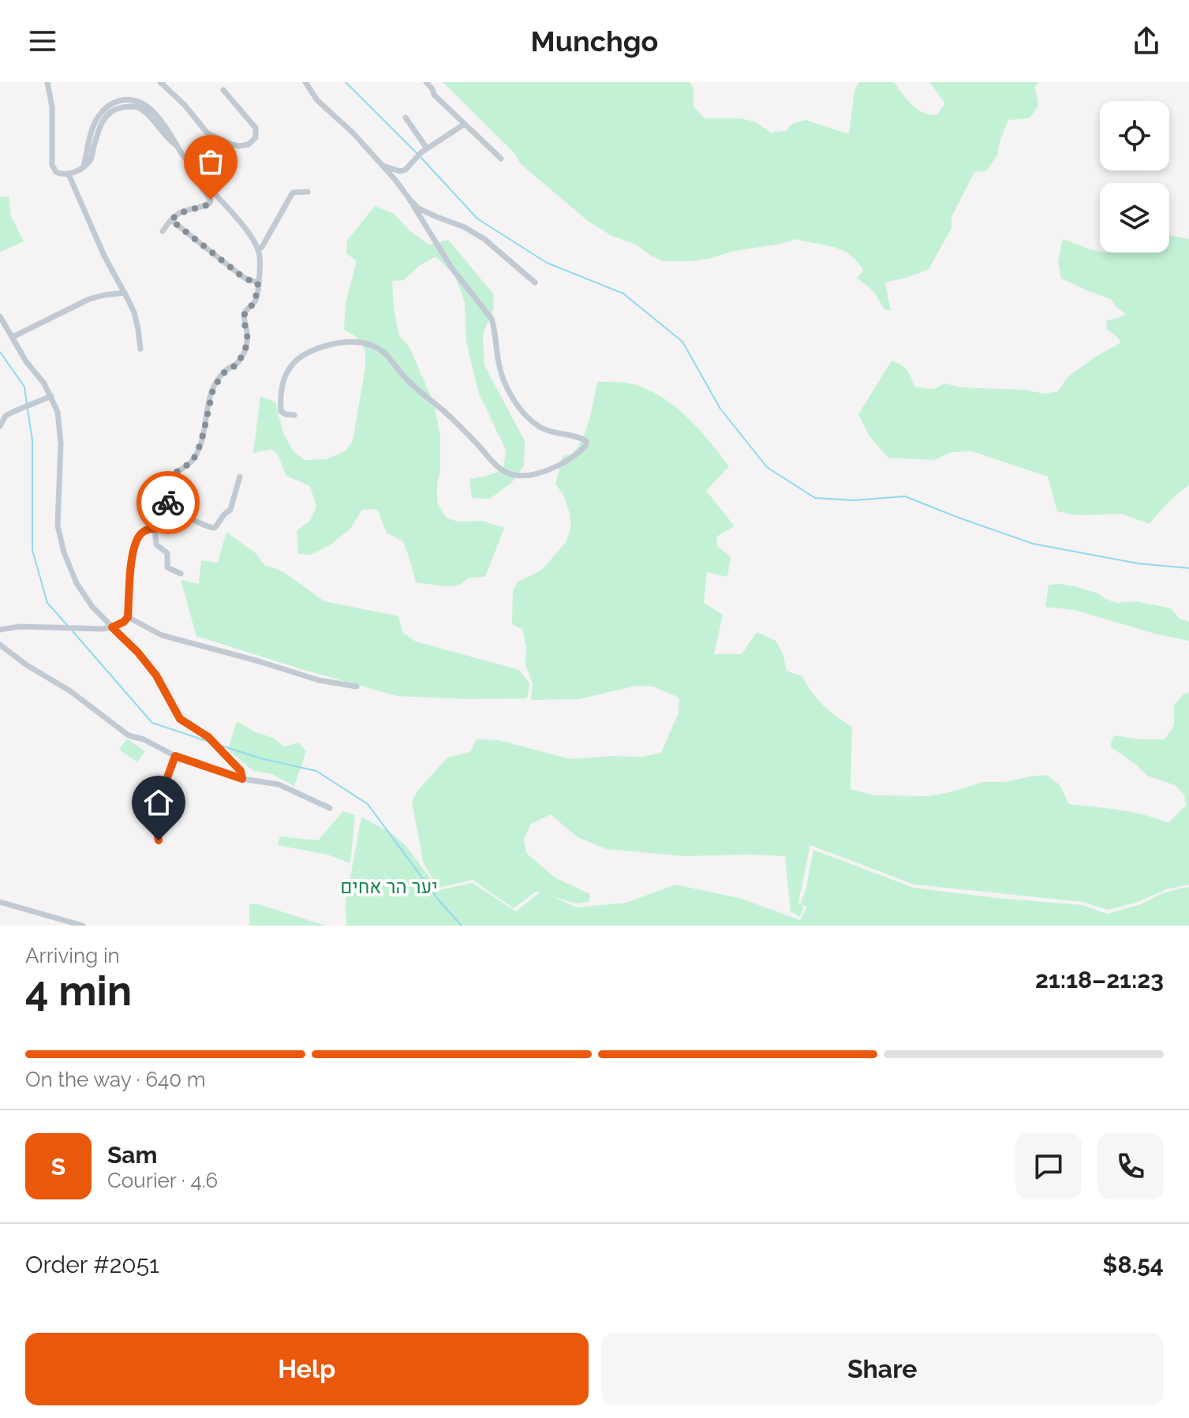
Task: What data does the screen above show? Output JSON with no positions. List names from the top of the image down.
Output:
{
  "parks": ["יער הר אחים"],
  "page": {
    "header": "Munchgo",
    "heading": ["4 min", "Arriving in", "21:18–21:23"],
    "panel": [
      "Sam",
      "Courier · 4.6",
      "Order #2051",
      "$8.54"
    ],
    "bar": "On the way · 640 m",
    "round": "S",
    "buttons": ["Help", "Share"]
  }
}
